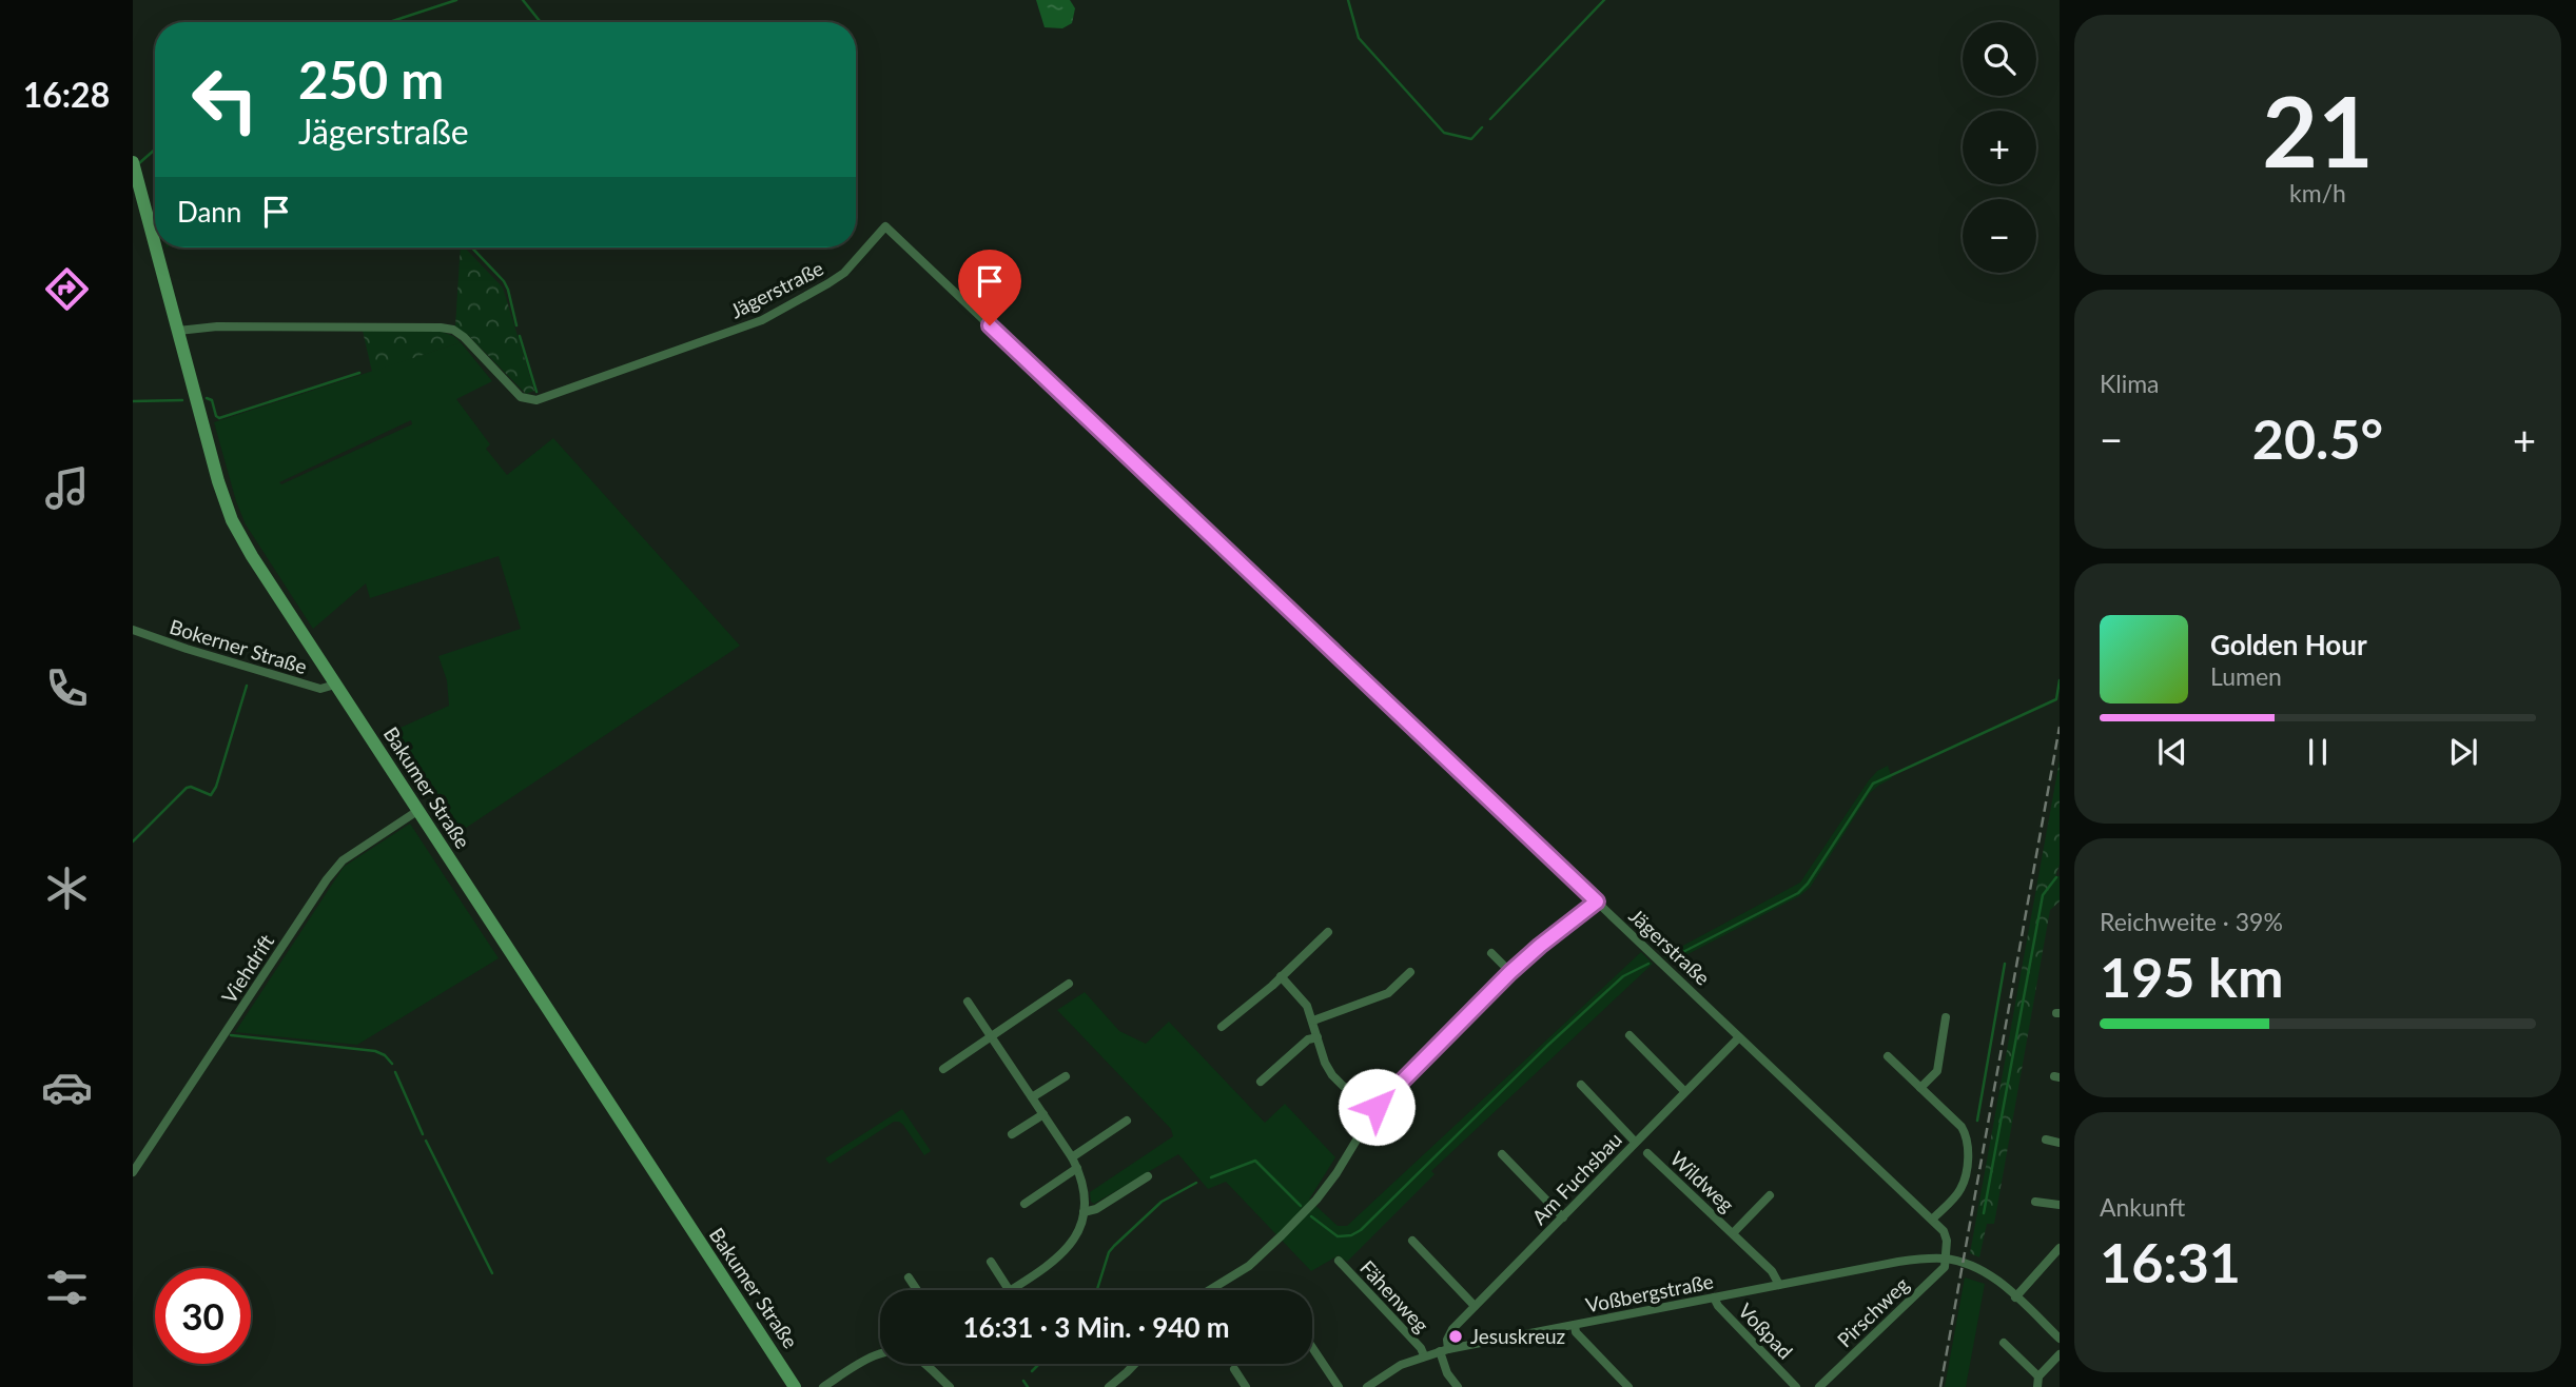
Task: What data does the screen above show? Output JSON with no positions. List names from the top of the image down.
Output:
{
  "streets": {
    "main road": ["Bakumer Straße"],
    "street": [
      "Jägerstraße",
      "Bokerner Straße",
      "Viehdrift",
      "Am Fuchsbau",
      "Wildweg",
      "Voßbergstraße",
      "Fähenweg",
      "Pirschweg",
      "Voßpad"
    ]
  },
  "crossings": [
    ["Jägerstraße", "Bakumer Straße"],
    ["Jägerstraße", "Am Fuchsbau"],
    ["Jägerstraße", "Voßbergstraße"],
    ["Jägerstraße", "Pirschweg"],
    ["Bokerner Straße", "Bakumer Straße"],
    ["Bakumer Straße", "Viehdrift"],
    ["Am Fuchsbau", "Voßbergstraße"],
    ["Wildweg", "Voßbergstraße"],
    ["Voßbergstraße", "Fähenweg"],
    ["Voßbergstraße", "Pirschweg"],
    ["Voßbergstraße", "Voßpad"]
  ],
  "places": ["Jesuskreuz"],
  "page": {
    "tabs": "16:28",
    "tile": [
      ["21", "km/h"],
      "Klima",
      ["Reichweite · 39%", "195 km"],
      ["Ankunft", "16:31"]
    ],
    "map_buttons": ["+", "−"],
    "turn": ["250 m", "Jägerstraße"],
    "then": "Dann",
    "heat": ["−", "20.5°", "+"],
    "song": ["Golden Hour", "Lumen"],
    "limit": "30",
    "trip": "16:31 · 3 Min. · 940 m"
  }
}
